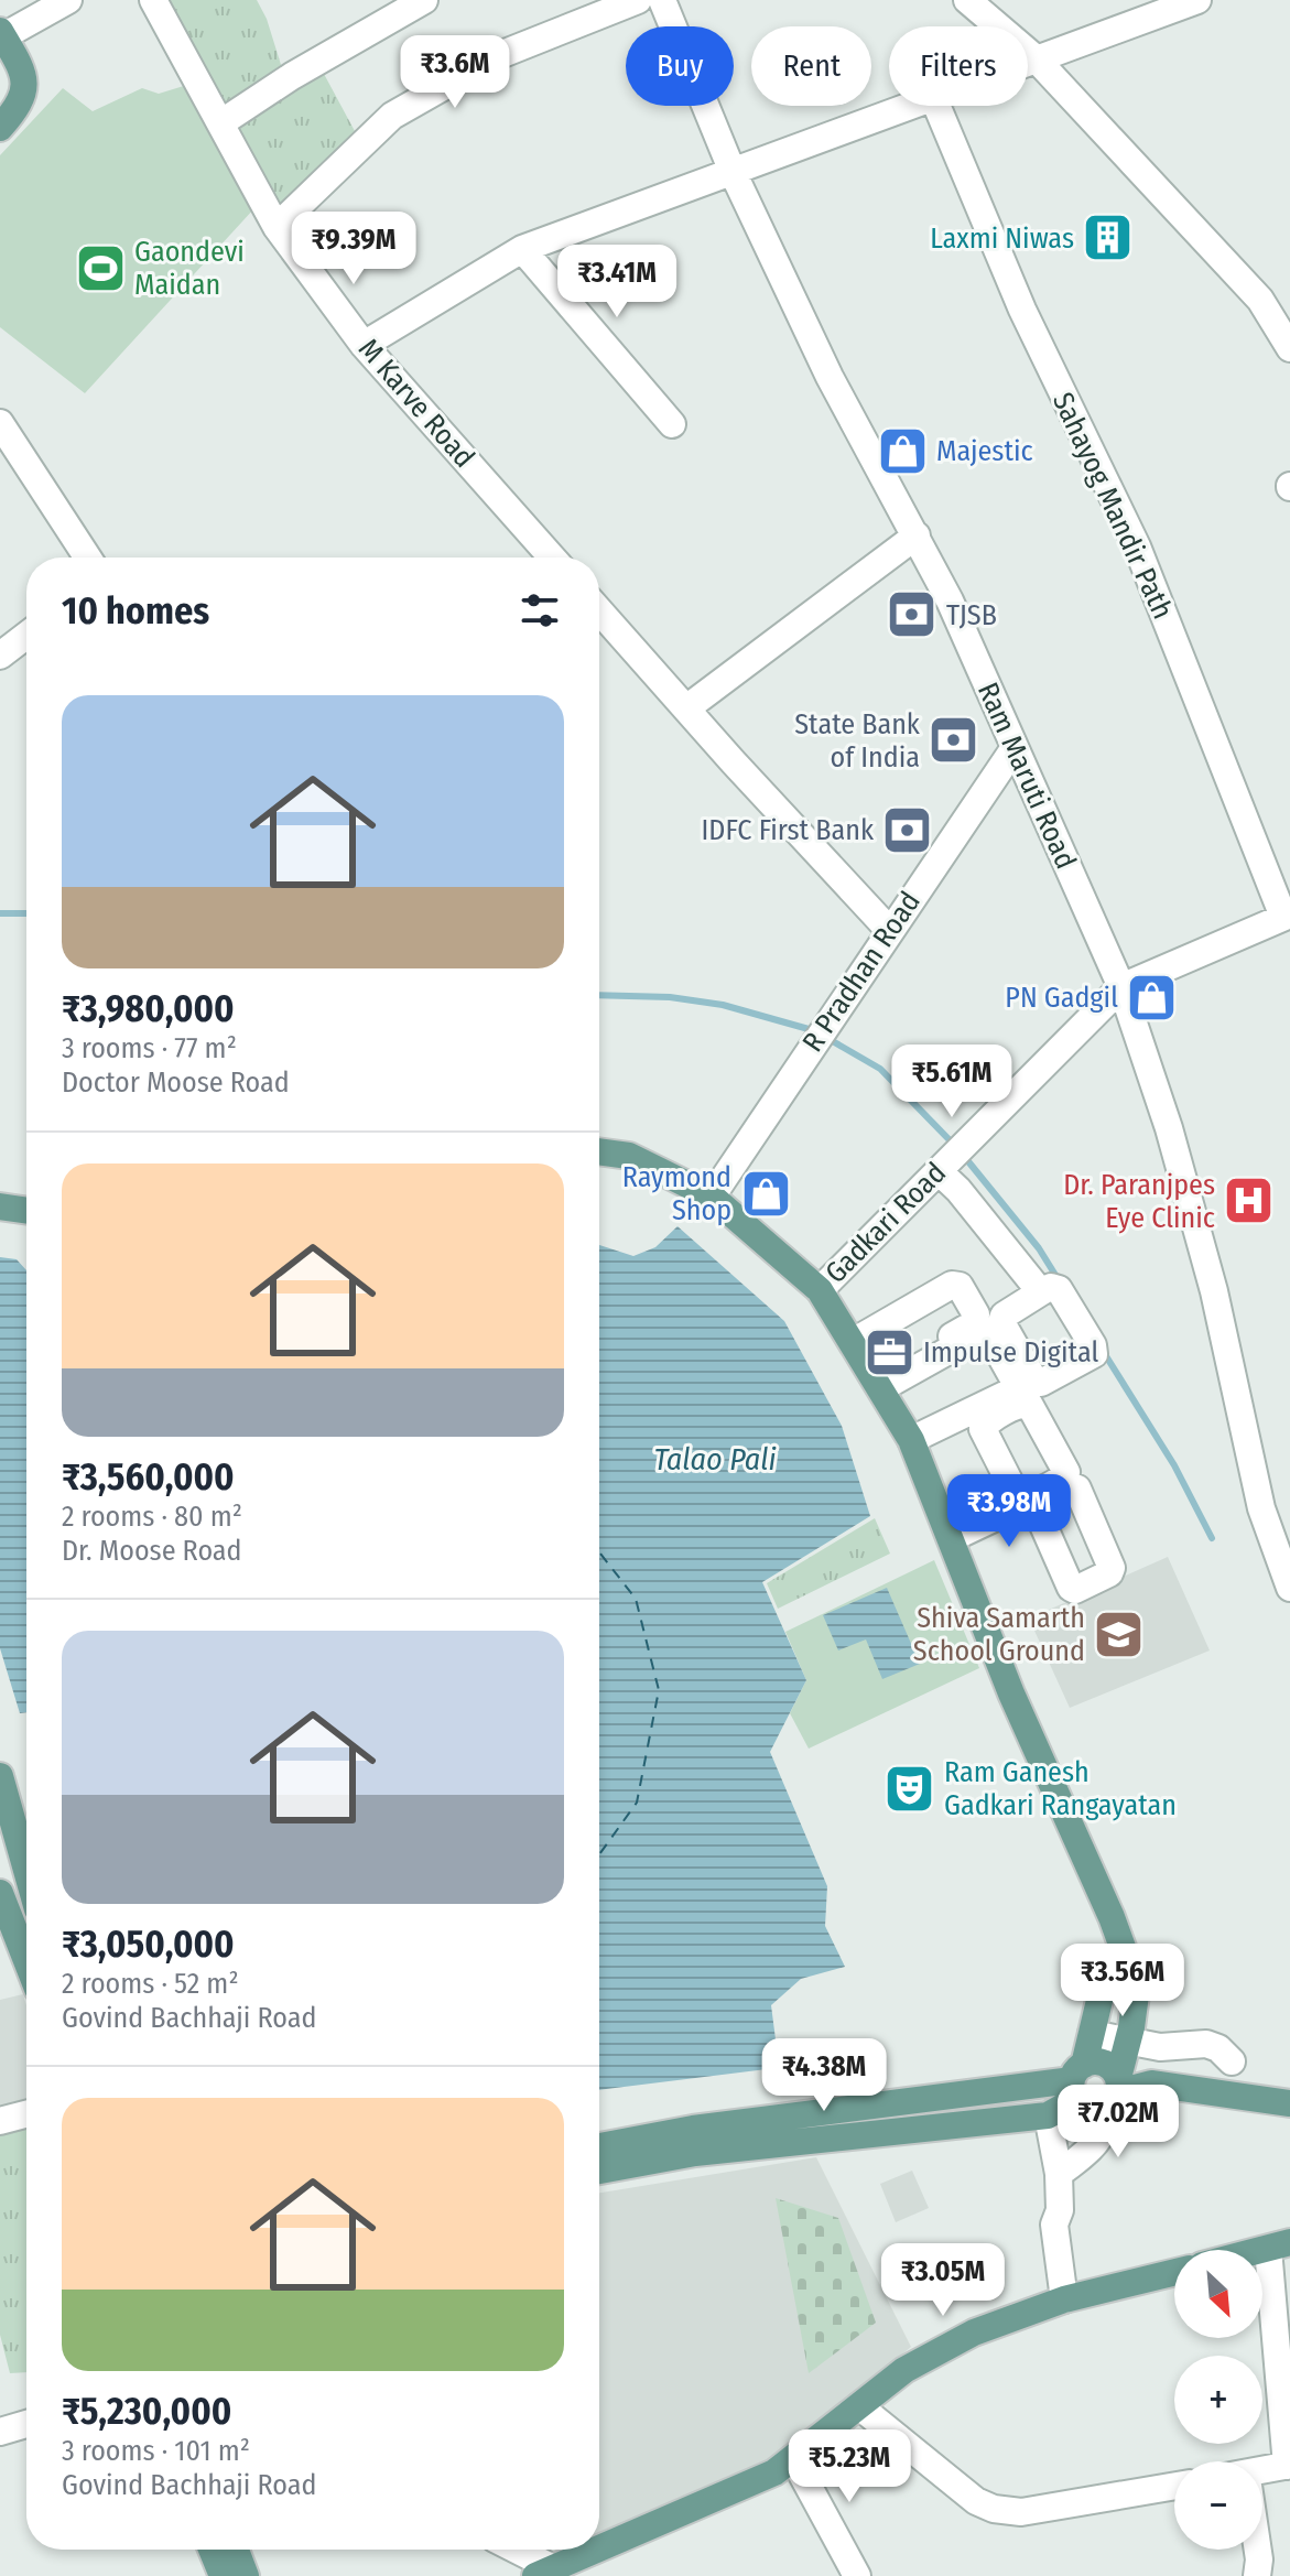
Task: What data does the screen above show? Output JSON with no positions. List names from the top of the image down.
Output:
{
  "streets": {
    "street": [
      "M Karve Road",
      "Sahayog Mandir Path",
      "Ram Maruti Road",
      "R Pradhan Road",
      "Gadkari Road"
    ]
  },
  "crossings": [
    ["Sahayog Mandir Path", "Gadkari Road"],
    ["Ram Maruti Road", "R Pradhan Road"],
    ["Ram Maruti Road", "Gadkari Road"]
  ],
  "water": ["Talao Pali"],
  "places": {
    "building": ["Laxmi Niwas"],
    "sports": ["Gaondevi Maidan"],
    "shop": ["Majestic", "PN Gadgil", "Raymond Shop"],
    "bank": ["TJSB", "State Bank of India", "IDFC First Bank"],
    "hospital": ["Dr. Paranjpes Eye Clinic"],
    "office": ["Impulse Digital"],
    "school or university": ["Shiva Samarth School Ground"],
    "theatre": ["Ram Ganesh Gadkari Rangayatan"]
  },
  "north": "bottom right",
  "page": {
    "chip": ["Buy", "Rent", "Filters"],
    "price": [
      "₹3.6M",
      "₹9.39M",
      "₹3.41M",
      "₹5.61M",
      "₹3.98M",
      "₹3.56M",
      "₹4.38M",
      "₹7.02M",
      "₹3.05M",
      "₹5.23M"
    ],
    "heading": "10 homes",
    "list": [
      {
        "name": "₹3,980,000",
        "note": "3 rooms · 77 m² · Doctor Moose Road"
      },
      {
        "name": "₹3,560,000",
        "note": "2 rooms · 80 m² · Dr. Moose Road"
      },
      {
        "name": "₹3,050,000",
        "note": "2 rooms · 52 m² · Govind Bachhaji Road"
      },
      {
        "name": "₹5,230,000",
        "note": "3 rooms · 101 m² · Govind Bachhaji Road"
      }
    ],
    "map_buttons": ["+", "−"]
  }
}
